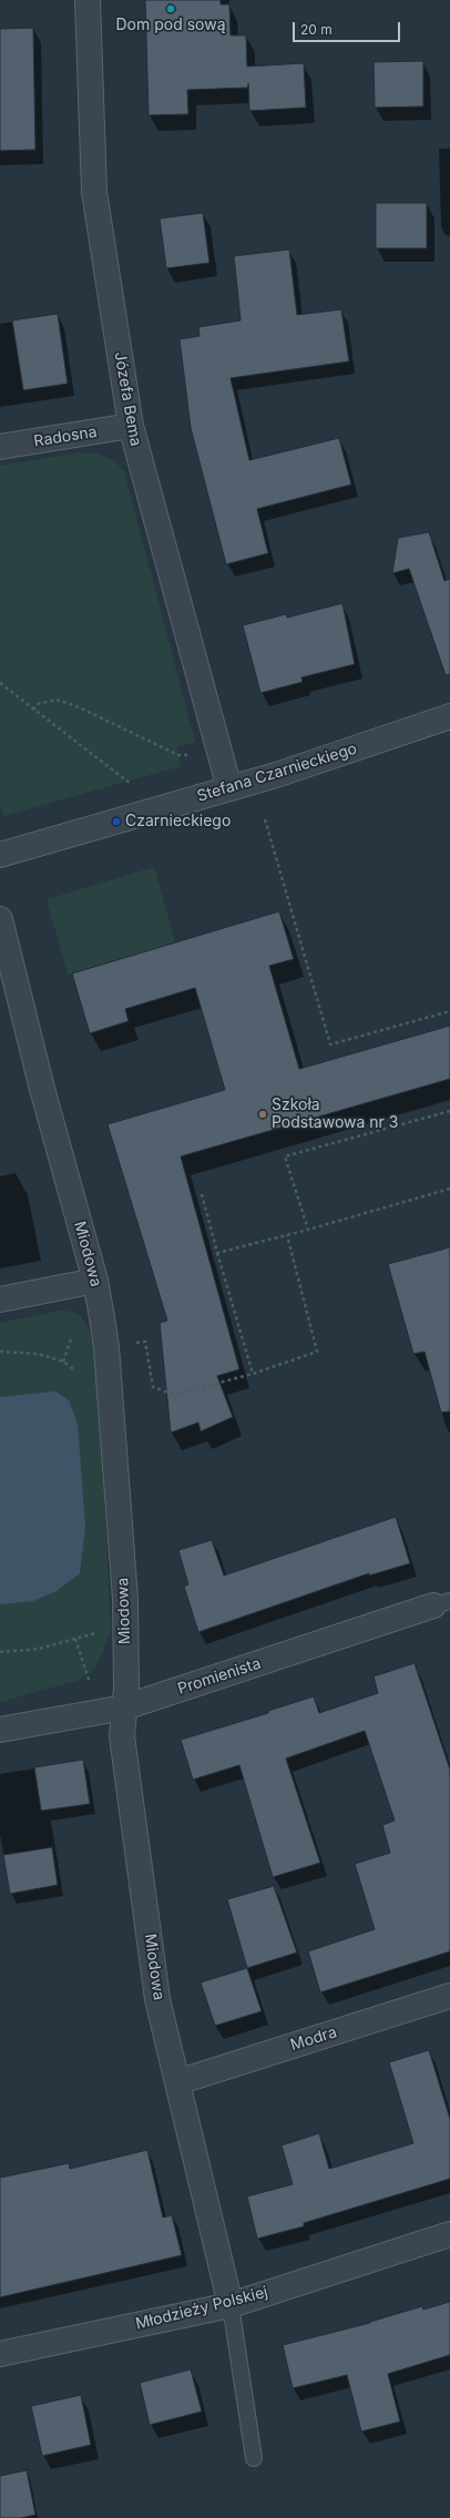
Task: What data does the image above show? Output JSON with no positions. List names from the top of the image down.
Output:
{
  "streets": {
    "street": [
      "Józefa Bema",
      "Radosna",
      "Stefana Czarnieckiego",
      "Miodowa",
      "Promienista",
      "Modra",
      "Młodzieży Polskiej"
    ]
  },
  "crossings": [
    ["Józefa Bema", "Radosna"],
    ["Józefa Bema", "Stefana Czarnieckiego"],
    ["Miodowa", "Promienista"],
    ["Miodowa", "Modra"],
    ["Miodowa", "Młodzieży Polskiej"]
  ],
  "places": ["Dom pod sową", "Czarnieckiego", "Szkoła Podstawowa nr 3"],
  "scale_bar": "20 m"
}
